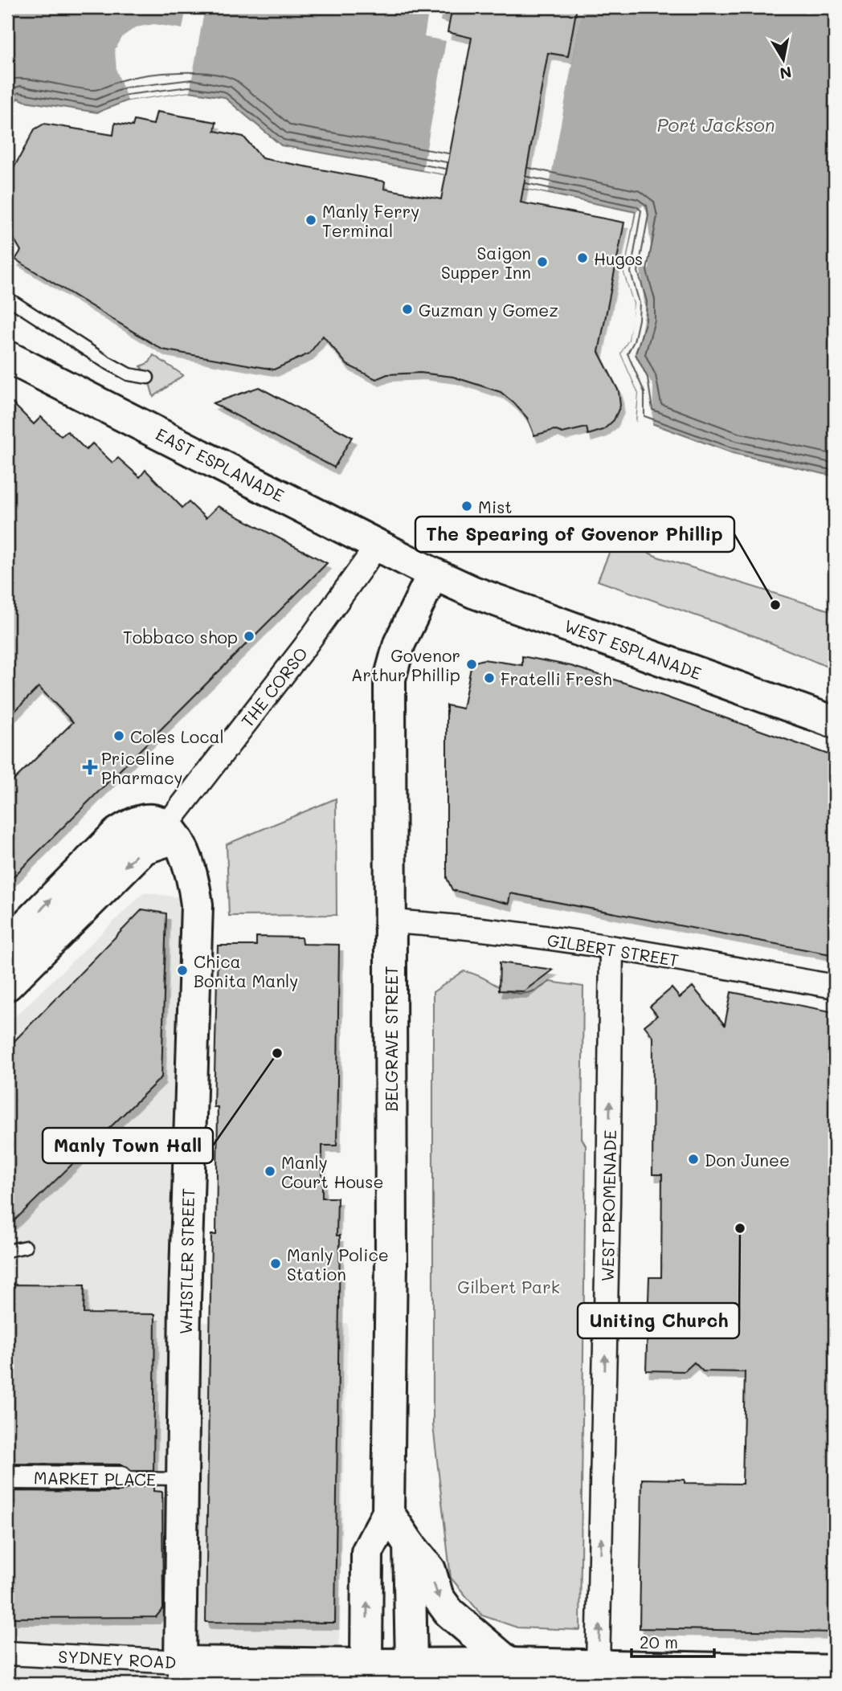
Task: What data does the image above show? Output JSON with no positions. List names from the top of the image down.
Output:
{
  "streets": {
    "main road": [
      "EAST ESPLANADE",
      "WEST ESPLANADE",
      "BELGRAVE STREET",
      "WHISTLER STREET",
      "SYDNEY ROAD"
    ],
    "street": [
      "THE CORSO",
      "GILBERT STREET",
      "WEST PROMENADE",
      "MARKET PLACE"
    ]
  },
  "crossings": [
    ["EAST ESPLANADE", "WEST ESPLANADE"],
    ["EAST ESPLANADE", "THE CORSO"],
    ["EAST ESPLANADE", "BELGRAVE STREET"],
    ["WEST ESPLANADE", "BELGRAVE STREET"],
    ["THE CORSO", "WHISTLER STREET"],
    ["GILBERT STREET", "BELGRAVE STREET"],
    ["GILBERT STREET", "WEST PROMENADE"],
    ["BELGRAVE STREET", "SYDNEY ROAD"],
    ["WEST PROMENADE", "SYDNEY ROAD"],
    ["WHISTLER STREET", "MARKET PLACE"],
    ["WHISTLER STREET", "SYDNEY ROAD"]
  ],
  "one_way": ["WEST PROMENADE"],
  "water": ["Port Jackson"],
  "parks": ["Gilbert Park"],
  "places": {
    "other": [
      "Manly Ferry Terminal",
      "Hugos",
      "Saigon Supper Inn",
      "Guzman y Gomez",
      "Mist",
      "The Spearing of Govenor Phillip",
      "Tobbaco shop",
      "Govenor Arthur Phillip",
      "Fratelli Fresh",
      "Coles Local",
      "Chica Bonita Manly",
      "Manly Town Hall",
      "Don Junee",
      "Manly Court House",
      "Uniting Church",
      "Manly Police Station"
    ],
    "health": ["Priceline Pharmacy"]
  },
  "scale_bar": "20 m",
  "north": "bottom"
}
